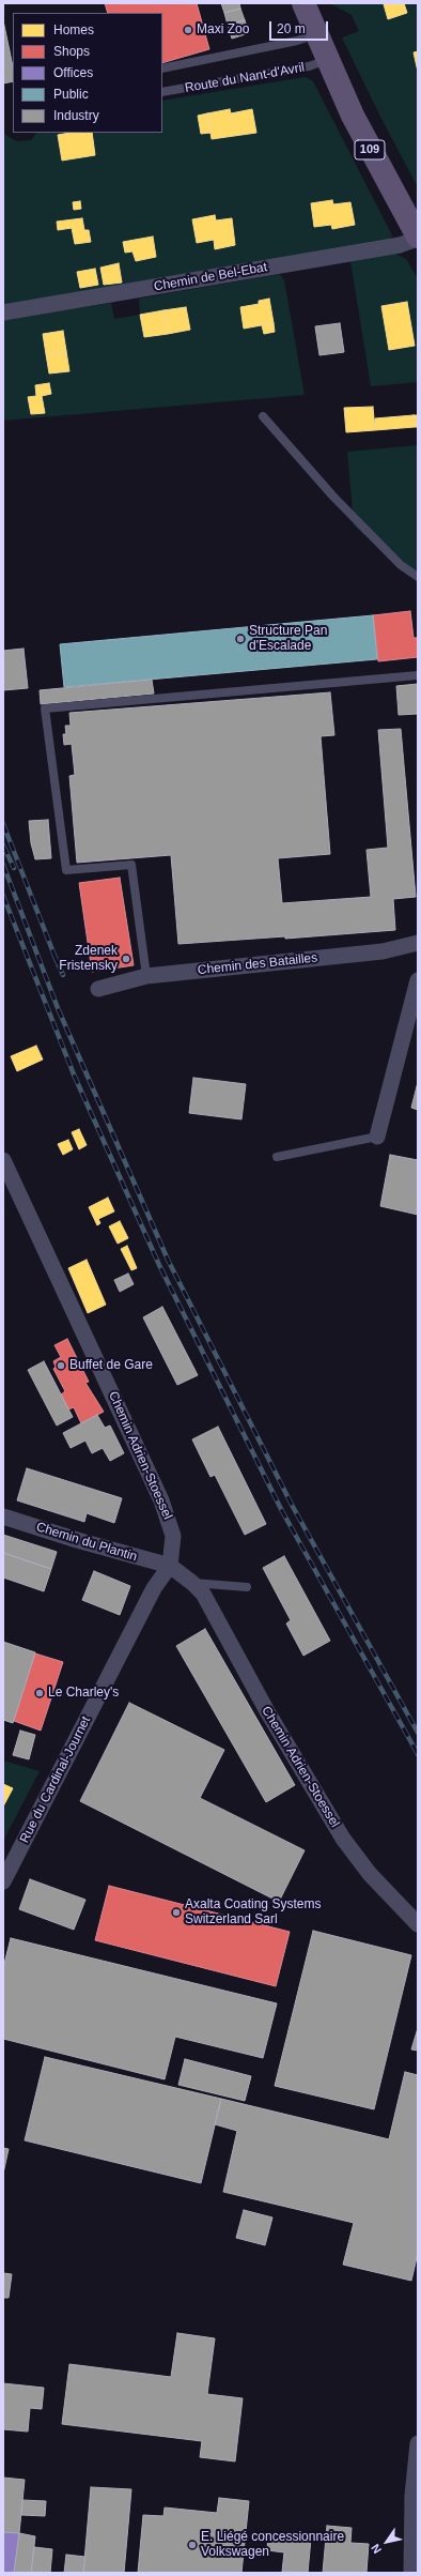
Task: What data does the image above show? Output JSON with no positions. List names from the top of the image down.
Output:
{
  "streets": {
    "main road": ["109"],
    "street": [
      "Chemin de Bel-Ebat",
      "Chemin des Batailles",
      "Chemin Adrien-Stoessel",
      "Chemin du Plantin",
      "Rue du Cardinal-Journet"
    ],
    "lane": ["Route du Nant-d'Avril"]
  },
  "crossings": [
    ["Route du Nant-d'Avril", "109"],
    ["109", "Chemin de Bel-Ebat"],
    ["Chemin Adrien-Stoessel", "Chemin du Plantin"],
    ["Chemin Adrien-Stoessel", "Rue du Cardinal-Journet"],
    ["Chemin du Plantin", "Rue du Cardinal-Journet"]
  ],
  "places": [
    "Maxi Zoo",
    "Structure Pan d'Escalade",
    "Zdenek Fristensky",
    "Buffet de Gare",
    "Le Charley's",
    "Axalta Coating Systems Switzerland Sarl",
    "E. Liégé concessionnaire Volkswagen"
  ],
  "legend": [
    "Homes",
    "Shops",
    "Offices",
    "Public",
    "Industry"
  ],
  "scale_bar": "20 m",
  "north": "bottom left"
}
